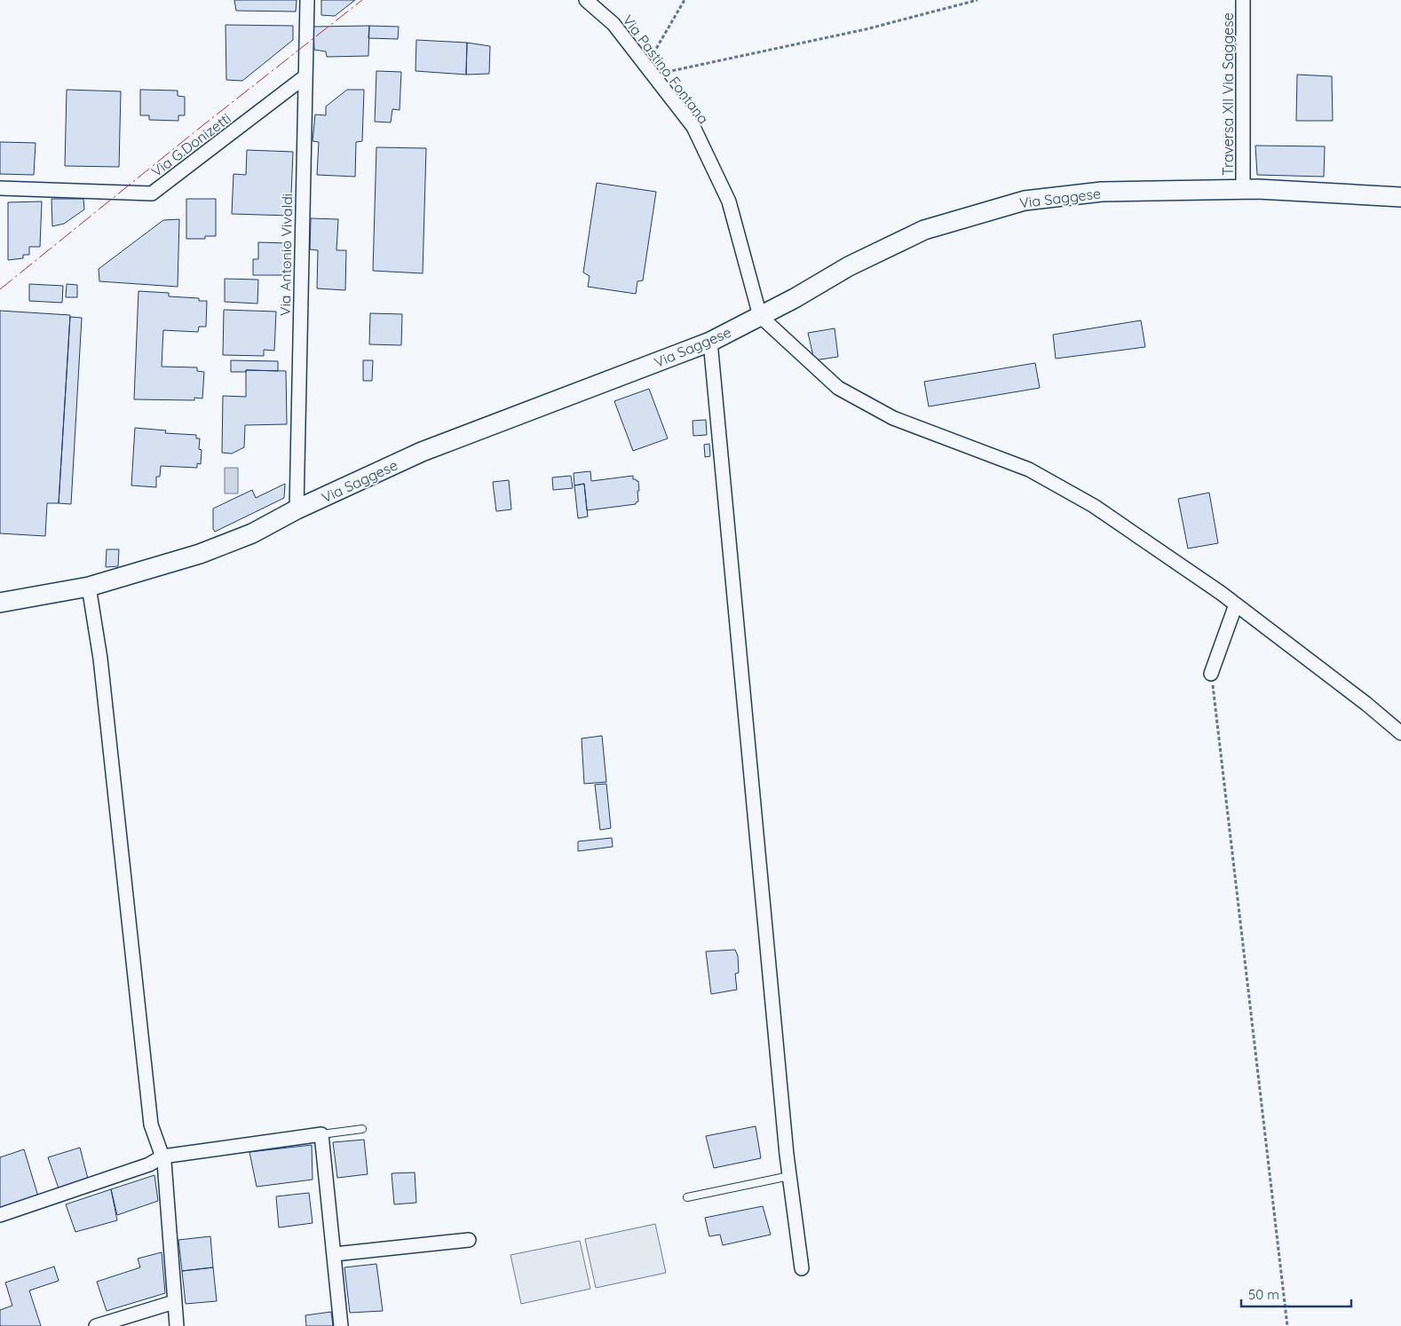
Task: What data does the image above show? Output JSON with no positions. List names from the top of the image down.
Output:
{
  "streets": {
    "main road": ["Via Saggese"],
    "street": [
      "Via Pastino Fontana",
      "Traversa XII Via Saggese",
      "Via G.Donizetti",
      "Via Antonio Vivaldi"
    ]
  },
  "crossings": [
    ["Via Pastino Fontana", "Via Saggese"],
    ["Traversa XII Via Saggese", "Via Saggese"],
    ["Via G.Donizetti", "Via Antonio Vivaldi"],
    ["Via Saggese", "Via Antonio Vivaldi"]
  ],
  "scale_bar": "50 m"
}
